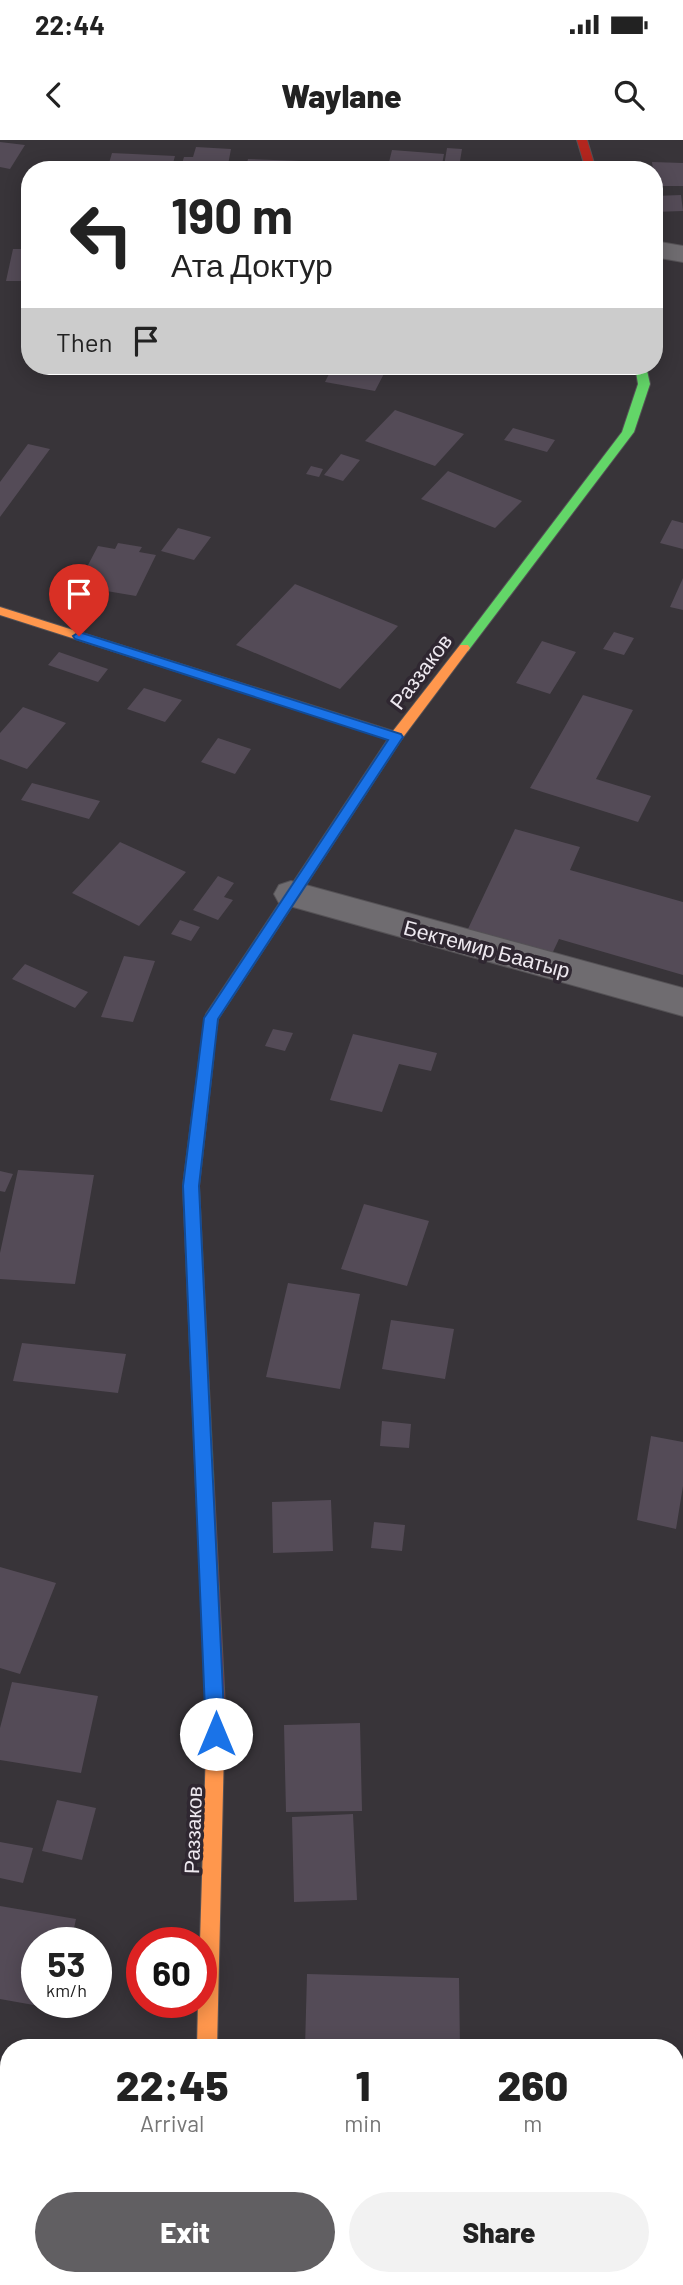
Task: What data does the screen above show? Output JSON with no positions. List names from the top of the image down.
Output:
{
  "streets": {
    "main road": ["Раззаков"],
    "street": ["Бектемир Баатыр"]
  },
  "crossings": [
    ["Раззаков", "Бектемир Баатыр"]
  ],
  "page": {
    "status": "22:44",
    "header": "Waylane",
    "turn": ["190 m", "Ата Доктур"],
    "then": "Then",
    "speed": "53 km/h",
    "limit": "60",
    "eta": [
      "22:45",
      "Arrival",
      "1",
      "min",
      "260",
      "m"
    ],
    "buttons": ["Exit", "Share"]
  }
}
